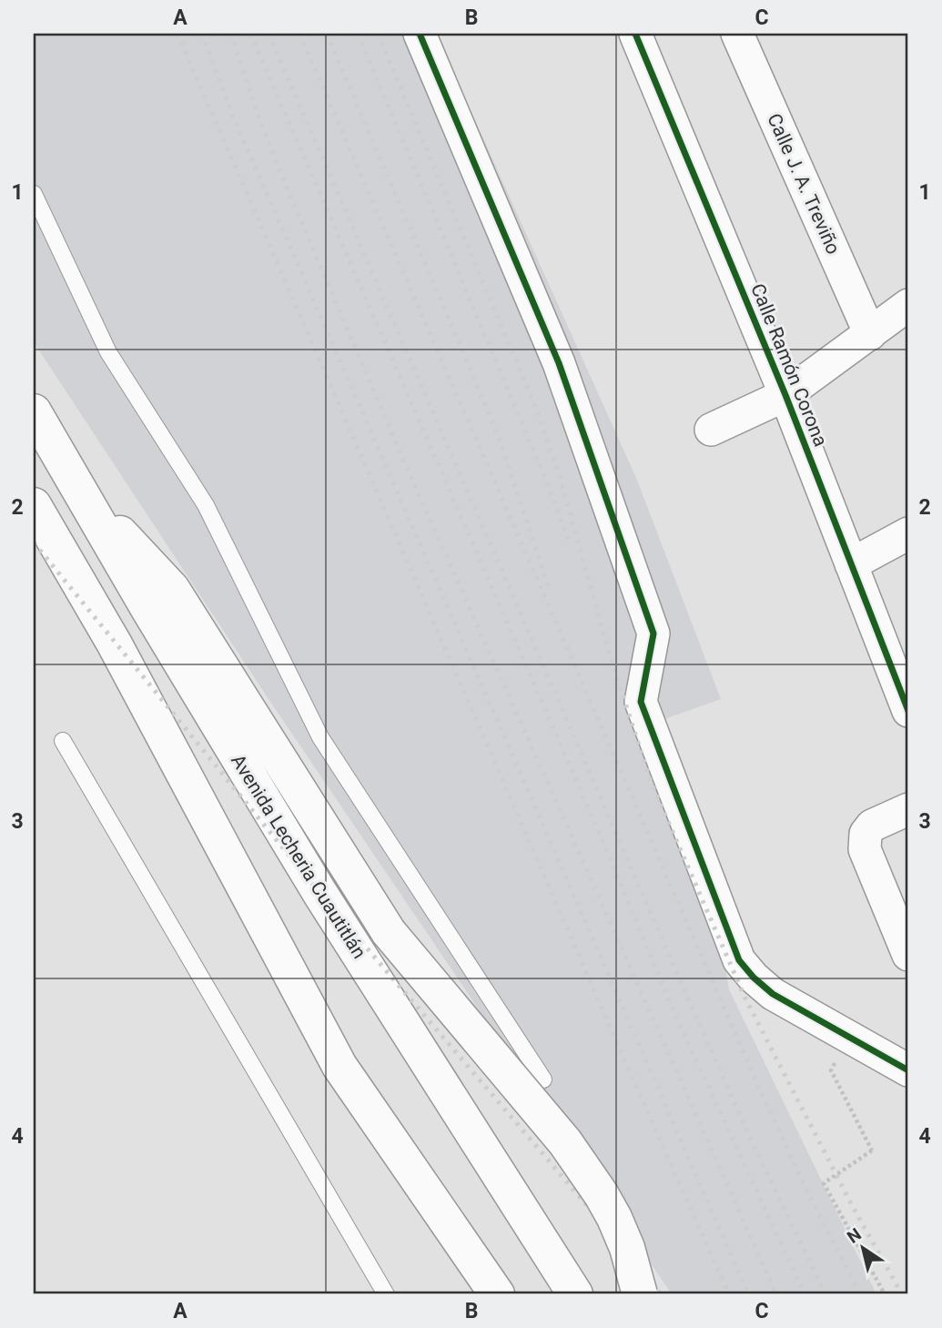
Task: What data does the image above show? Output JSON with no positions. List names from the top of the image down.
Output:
{
  "streets": {
    "main road": ["Avenida Lecheria Cuautitlán"],
    "street": ["Calle J. A. Treviño", "Calle Ramón Corona"]
  },
  "north": "top left",
  "grid": {
    "columns": ["A", "B", "C"],
    "rows": [
      "1",
      "2",
      "3",
      "4"
    ]
  }
}
